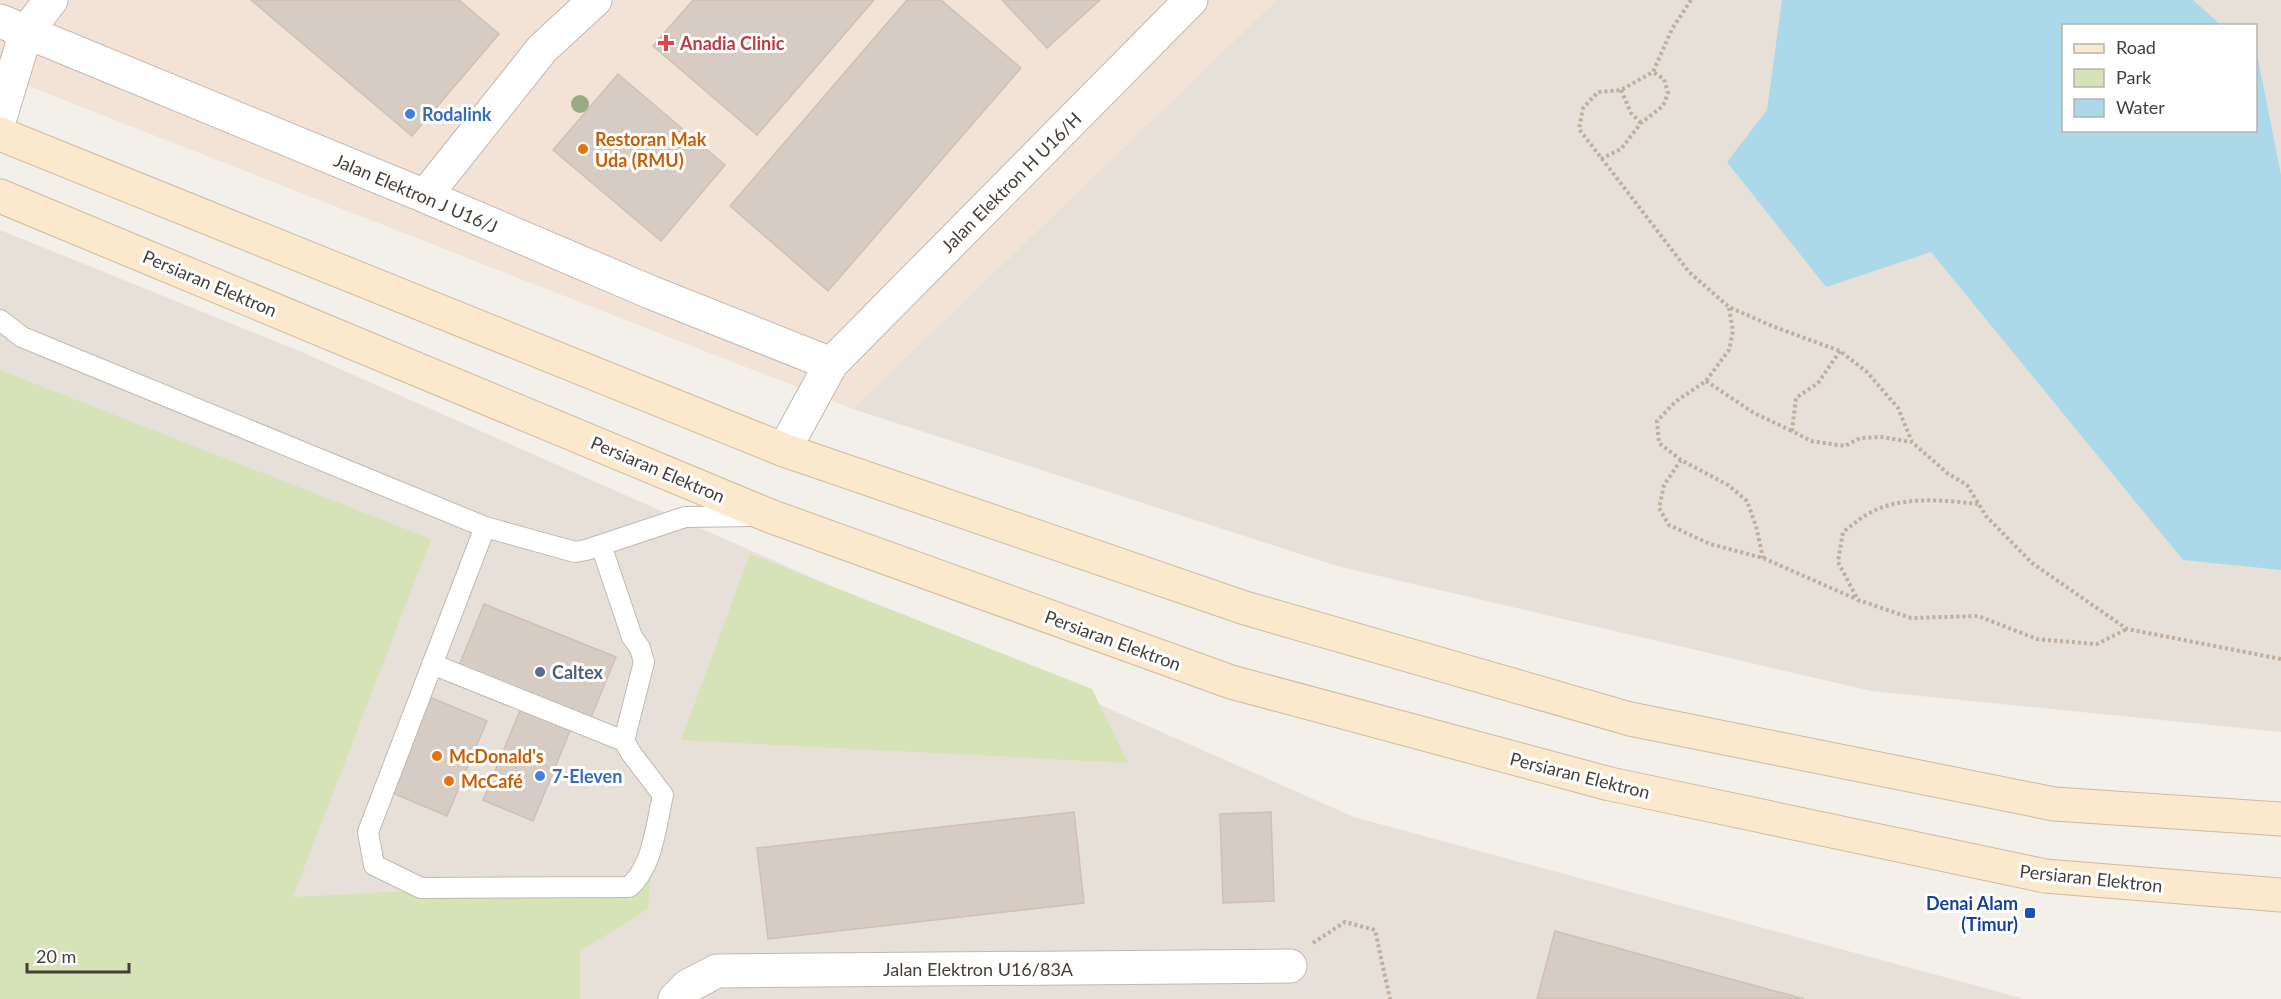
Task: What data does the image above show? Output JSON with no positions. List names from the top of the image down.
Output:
{
  "streets": {
    "main road": ["Persiaran Elektron"],
    "street": ["Jalan Elektron H U16/H", "Jalan Elektron J U16/J", "Jalan Elektron U16/83A"]
  },
  "crossings": [
    ["Jalan Elektron H U16/H", "Jalan Elektron J U16/J"]
  ],
  "places": {
    "health": ["Anadia Clinic"],
    "other": [
      "Rodalink",
      "Restoran Mak Uda (RMU)",
      "Caltex",
      "McDonald's",
      "7-Eleven",
      "McCafé"
    ],
    "transit": ["Denai Alam (Timur)"]
  },
  "legend": ["Road", "Park", "Water"],
  "scale_bar": "20 m"
}
